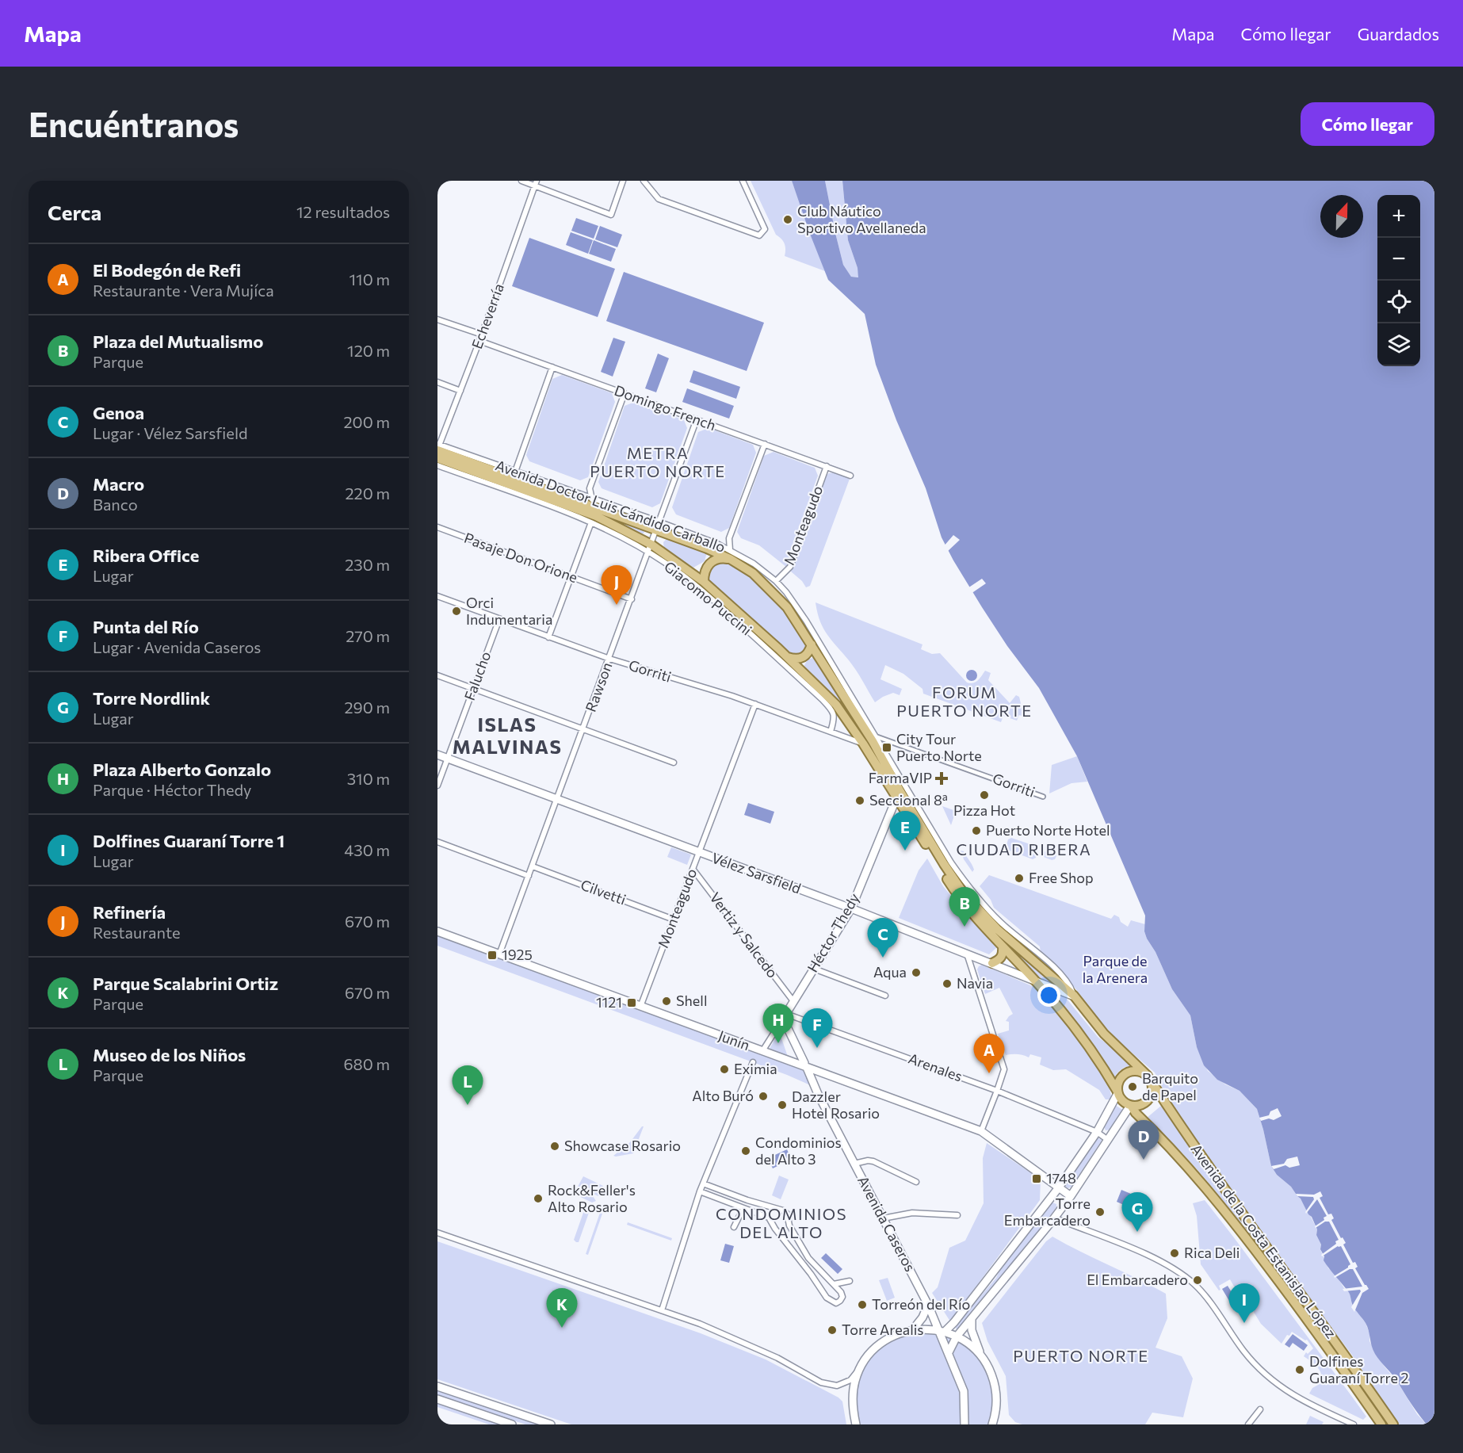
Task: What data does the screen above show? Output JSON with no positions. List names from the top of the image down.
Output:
{
  "streets": {
    "main road": [
      "Avenida Doctor Luis Cándido Carballo",
      "Vélez Sarsfield",
      "Héctor Thedy",
      "Junín",
      "Avenida Caseros",
      "Avenida de la Costa Estanislao López"
    ],
    "street": [
      "Echeverría",
      "Domingo French",
      "Monteagudo",
      "Pasaje Don Orione",
      "Giacomo Puccini",
      "Gorriti",
      "Falucho",
      "Rawson",
      "Cilvetti",
      "Vertiz y Salcedo",
      "Arenales"
    ]
  },
  "crossings": [
    ["Echeverría", "Domingo French"],
    ["Echeverría", "Avenida Doctor Luis Cándido Carballo"],
    ["Domingo French", "Monteagudo"],
    ["Domingo French", "Rawson"],
    ["Avenida Doctor Luis Cándido Carballo", "Monteagudo"],
    ["Avenida Doctor Luis Cándido Carballo", "Giacomo Puccini"],
    ["Avenida Doctor Luis Cándido Carballo", "Gorriti"],
    ["Avenida Doctor Luis Cándido Carballo", "Rawson"],
    ["Avenida Doctor Luis Cándido Carballo", "Vélez Sarsfield"],
    ["Avenida Doctor Luis Cándido Carballo", "Héctor Thedy"],
    ["Avenida Doctor Luis Cándido Carballo", "Avenida de la Costa Estanislao López"],
    ["Monteagudo", "Gorriti"],
    ["Monteagudo", "Vélez Sarsfield"],
    ["Monteagudo", "Cilvetti"],
    ["Monteagudo", "Vertiz y Salcedo"],
    ["Monteagudo", "Junín"],
    ["Pasaje Don Orione", "Rawson"],
    ["Giacomo Puccini", "Gorriti"],
    ["Giacomo Puccini", "Rawson"],
    ["Gorriti", "Falucho"],
    ["Gorriti", "Rawson"],
    ["Falucho", "Vélez Sarsfield"],
    ["Rawson", "Vélez Sarsfield"],
    ["Rawson", "Cilvetti"],
    ["Rawson", "Junín"],
    ["Vélez Sarsfield", "Héctor Thedy"],
    ["Héctor Thedy", "Vertiz y Salcedo"],
    ["Héctor Thedy", "Junín"],
    ["Héctor Thedy", "Arenales"],
    ["Héctor Thedy", "Avenida Caseros"],
    ["Junín", "Avenida Caseros"],
    ["Arenales", "Avenida Caseros"]
  ],
  "districts": [
    "METRA PUERTO NORTE",
    "FORUM PUERTO NORTE",
    "ISLAS MALVINAS",
    "CIUDAD RIBERA",
    "CONDOMINIOS DEL ALTO",
    "PUERTO NORTE"
  ],
  "parks": ["Parque de la Arenera"],
  "places": {
    "other": [
      "Club Náutico Sportivo Avellaneda",
      "Orci Indumentaria",
      "Pizza Hot",
      "Seccional 8ª",
      "Puerto Norte Hotel",
      "Free Shop",
      "Aqua",
      "Navia",
      "Shell",
      "Eximia",
      "Barquito de Papel",
      "Alto Buró",
      "Dazzler Hotel Rosario",
      "Showcase Rosario",
      "Condominios del Alto 3",
      "Rock&Feller's Alto Rosario",
      "Torre Embarcadero",
      "Rica Deli",
      "El Embarcadero",
      "Torreón del Río",
      "Torre Arealis",
      "Dolfines Guaraní Torre 2"
    ],
    "transit": [
      "City Tour Puerto Norte",
      "1925",
      "1121",
      "1748"
    ],
    "health": ["FarmaVIP"]
  },
  "north": "top",
  "page": {
    "header": "Mapa",
    "nav": ["Mapa", "Cómo llegar", "Guardados"],
    "buttons": "Cómo llegar",
    "title": "Encuéntranos",
    "heading": ["Cerca", "12 resultados"],
    "map_buttons": ["+", "−"],
    "list": [
      {
        "mark": "A",
        "name": "El Bodegón de Refi",
        "note": "Restaurante · Vera Mujíca",
        "value": "110 m"
      },
      {
        "mark": "B",
        "name": "Plaza del Mutualismo",
        "note": "Parque",
        "value": "120 m"
      },
      {
        "mark": "C",
        "name": "Genoa",
        "note": "Lugar · Vélez Sarsfield",
        "value": "200 m"
      },
      {
        "mark": "D",
        "name": "Macro",
        "note": "Banco",
        "value": "220 m"
      },
      {
        "mark": "E",
        "name": "Ribera Office",
        "note": "Lugar",
        "value": "230 m"
      },
      {
        "mark": "F",
        "name": "Punta del Río",
        "note": "Lugar · Avenida Caseros",
        "value": "270 m"
      },
      {
        "mark": "G",
        "name": "Torre Nordlink",
        "note": "Lugar",
        "value": "290 m"
      },
      {
        "mark": "H",
        "name": "Plaza Alberto Gonzalo",
        "note": "Parque · Héctor Thedy",
        "value": "310 m"
      },
      {
        "mark": "I",
        "name": "Dolfines Guaraní Torre 1",
        "note": "Lugar",
        "value": "430 m"
      },
      {
        "mark": "J",
        "name": "Refinería",
        "note": "Restaurante",
        "value": "670 m"
      },
      {
        "mark": "K",
        "name": "Parque Scalabrini Ortiz",
        "note": "Parque",
        "value": "670 m"
      },
      {
        "mark": "L",
        "name": "Museo de los Niños",
        "note": "Parque",
        "value": "680 m"
      }
    ],
    "pins": [
      "J",
      "E",
      "B",
      "C",
      "H",
      "F",
      "A",
      "L",
      "D",
      "G",
      "I",
      "K"
    ]
  }
}
